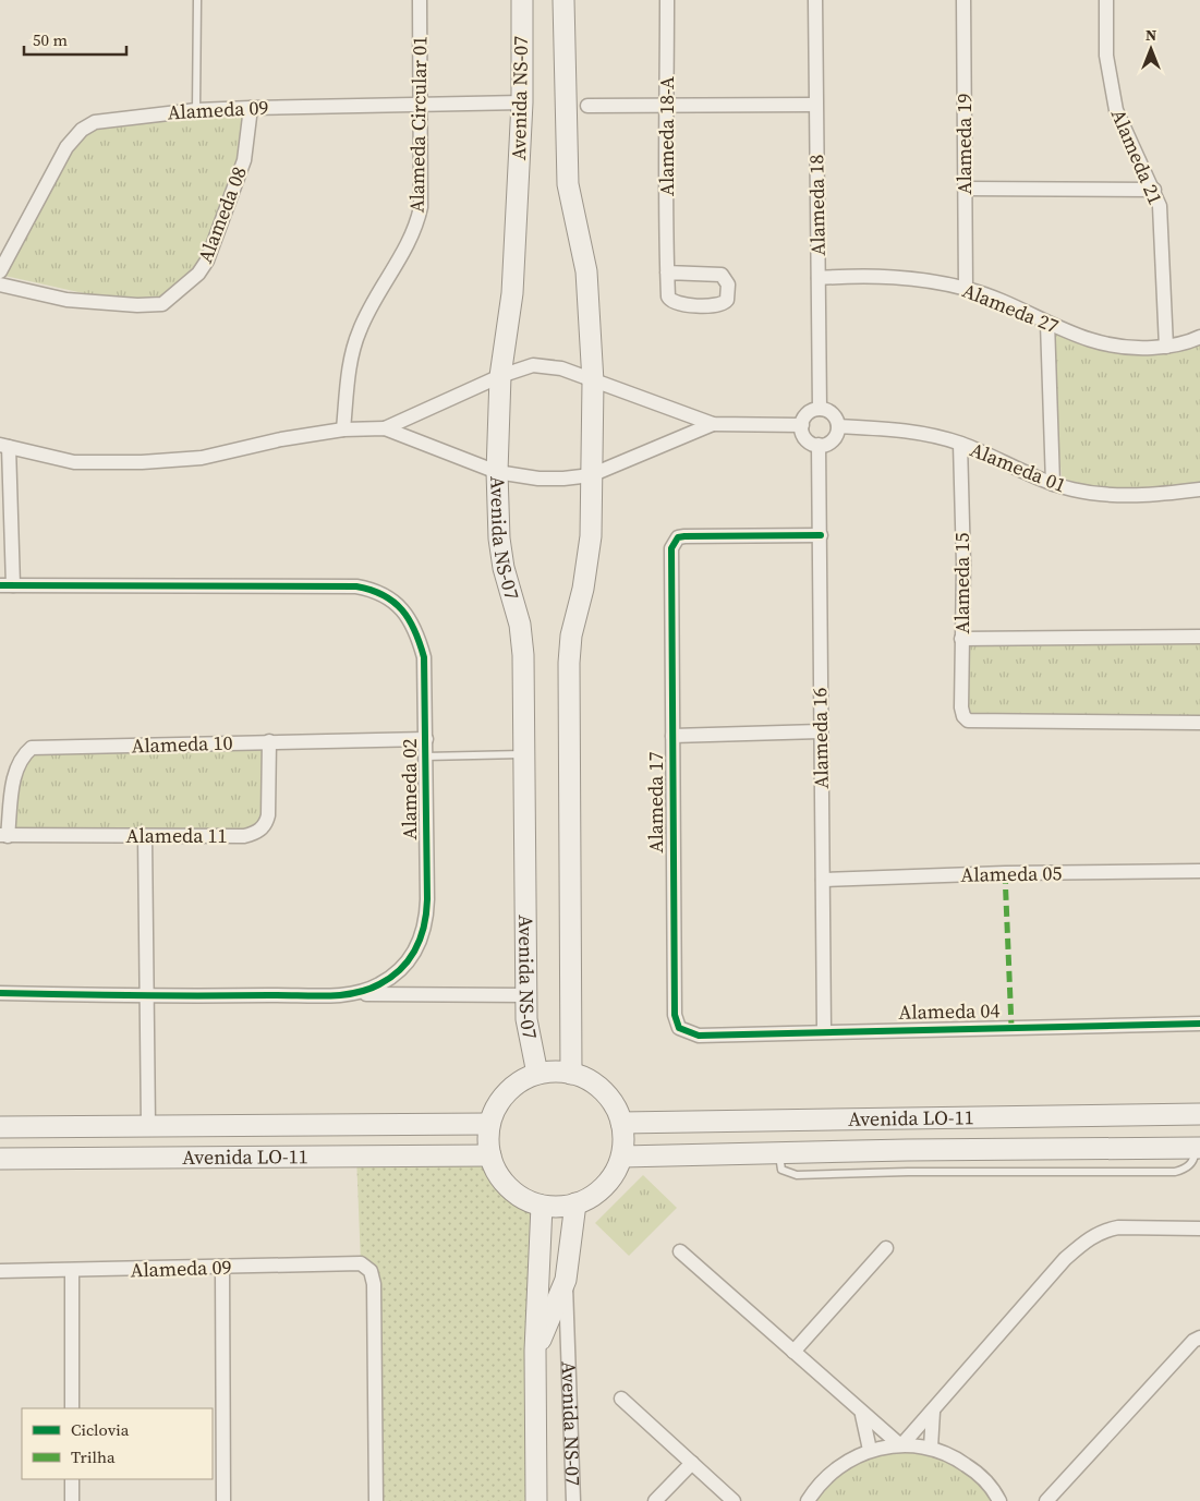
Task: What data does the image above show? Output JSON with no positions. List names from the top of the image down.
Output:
{
  "streets": {
    "street": [
      "Avenida NS-07",
      "Alameda 09",
      "Alameda Circular 01",
      "Alameda 18-A",
      "Alameda 19",
      "Alameda 21",
      "Alameda 18",
      "Alameda 08",
      "Alameda 27",
      "Alameda 01",
      "Alameda 15",
      "Alameda 16",
      "Alameda 10",
      "Alameda 02",
      "Alameda 17",
      "Alameda 11",
      "Alameda 05",
      "Alameda 04",
      "Avenida LO-11"
    ]
  },
  "crossings": [
    ["Avenida NS-07", "Alameda 09"],
    ["Avenida NS-07", "Avenida LO-11"],
    ["Alameda 09", "Alameda Circular 01"],
    ["Alameda 09", "Alameda 08"],
    ["Alameda 19", "Alameda 27"],
    ["Alameda 21", "Alameda 27"],
    ["Alameda 18", "Alameda 27"],
    ["Alameda 18", "Alameda 01"],
    ["Alameda 18", "Alameda 16"],
    ["Alameda 01", "Alameda 15"],
    ["Alameda 01", "Alameda 16"],
    ["Alameda 16", "Alameda 17"],
    ["Alameda 16", "Alameda 05"],
    ["Alameda 16", "Alameda 04"],
    ["Alameda 10", "Alameda 02"],
    ["Alameda 10", "Alameda 11"],
    ["Alameda 17", "Alameda 04"]
  ],
  "legend": ["Ciclovia", "Trilha"],
  "scale_bar": "50 m",
  "north": "top"
}
